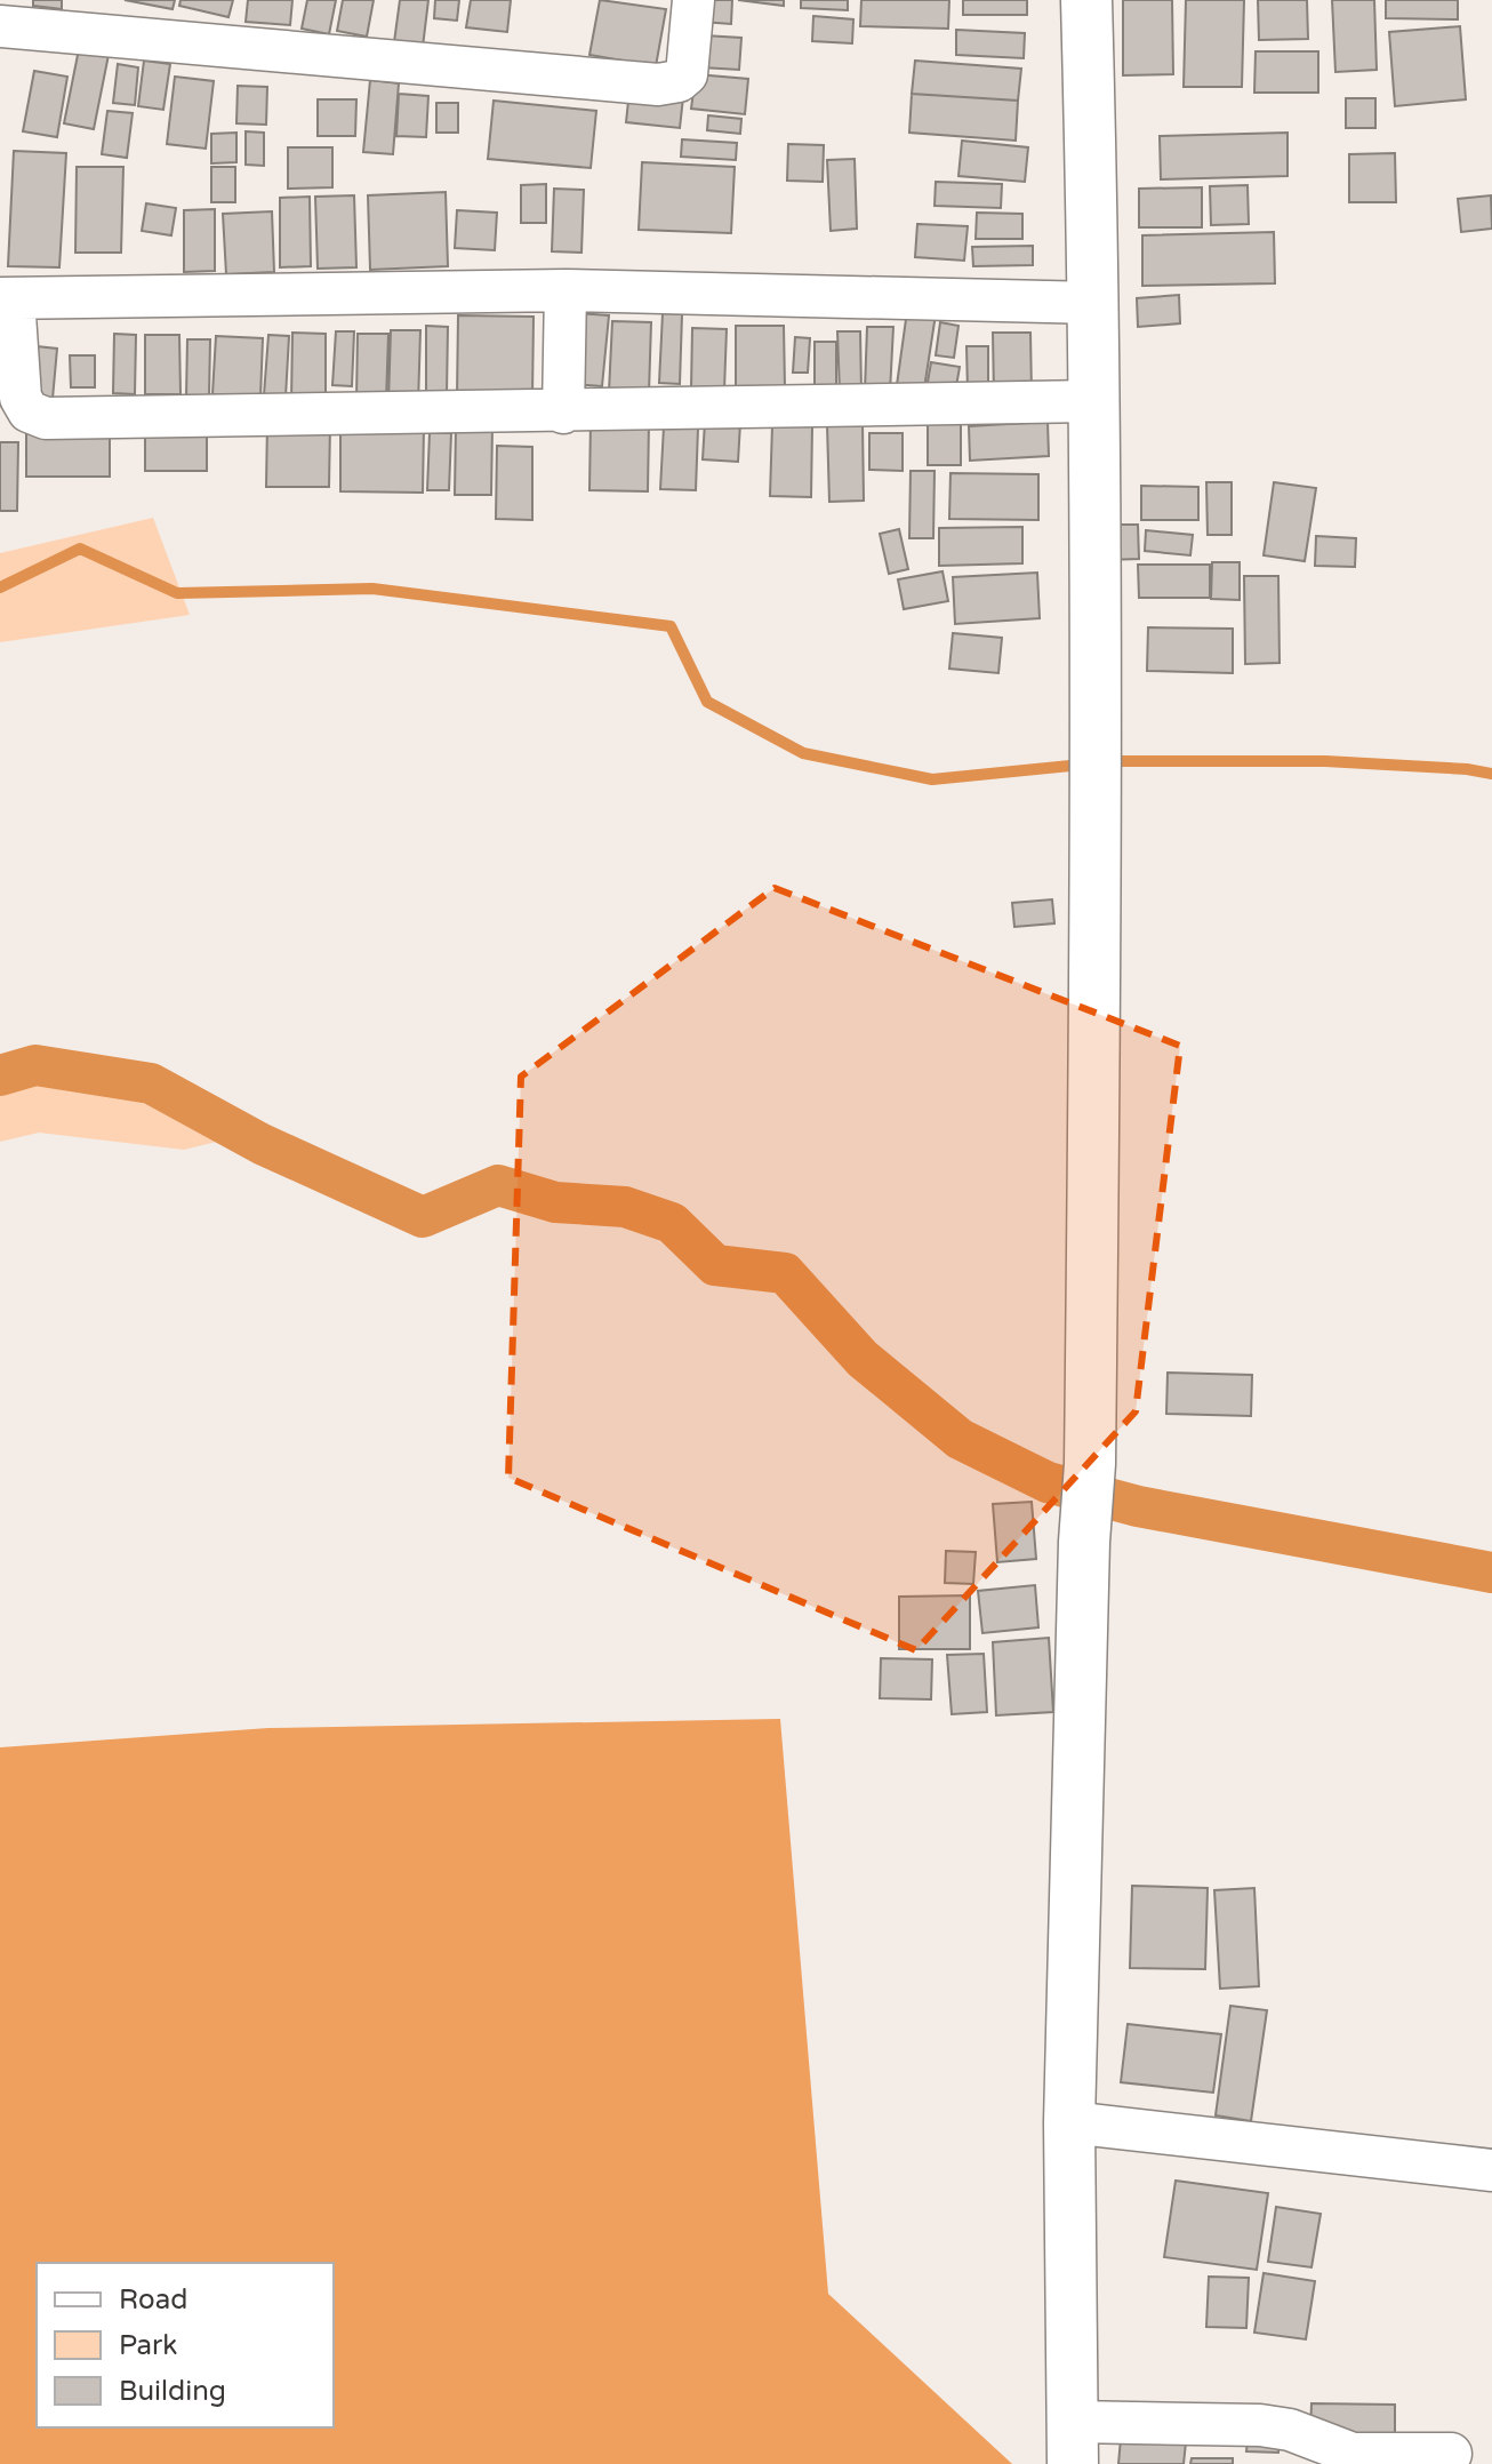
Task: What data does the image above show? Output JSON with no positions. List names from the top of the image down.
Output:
{
  "legend": ["Road", "Park", "Building"]
}
